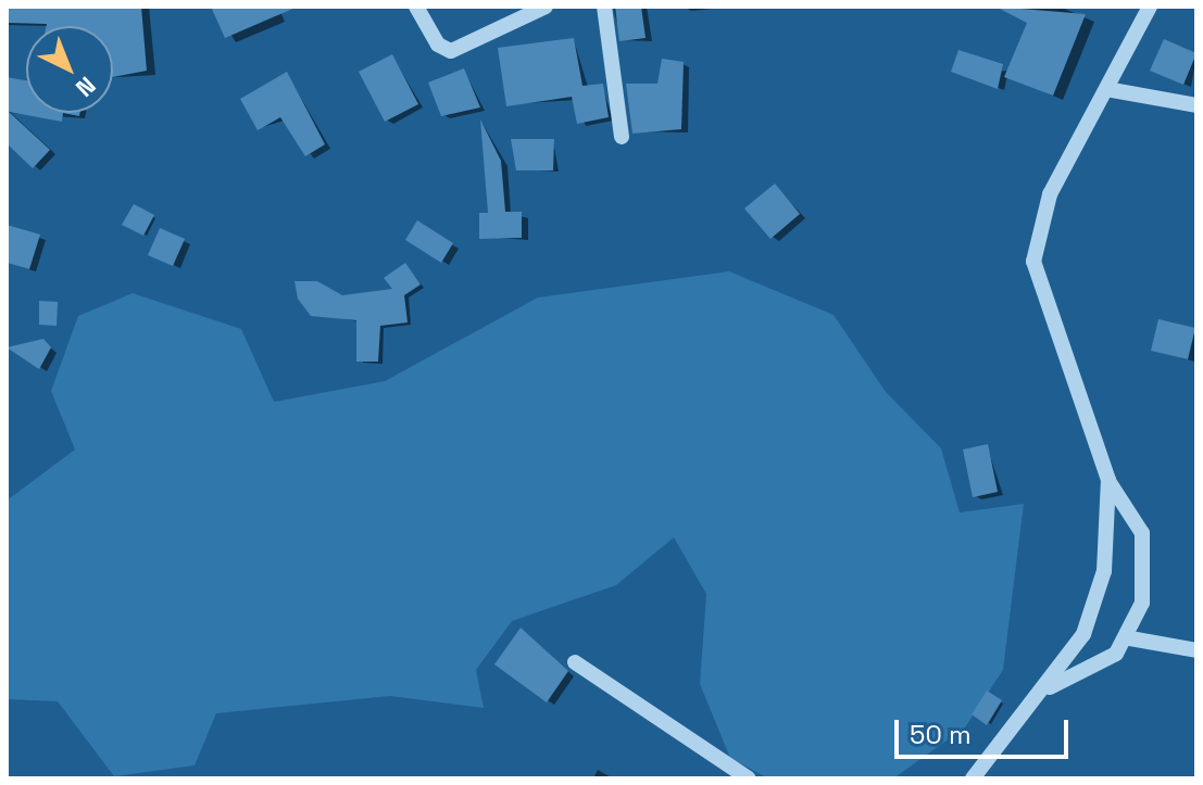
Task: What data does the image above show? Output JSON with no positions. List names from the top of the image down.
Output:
{
  "scale_bar": "50 m",
  "north": "bottom right"
}
